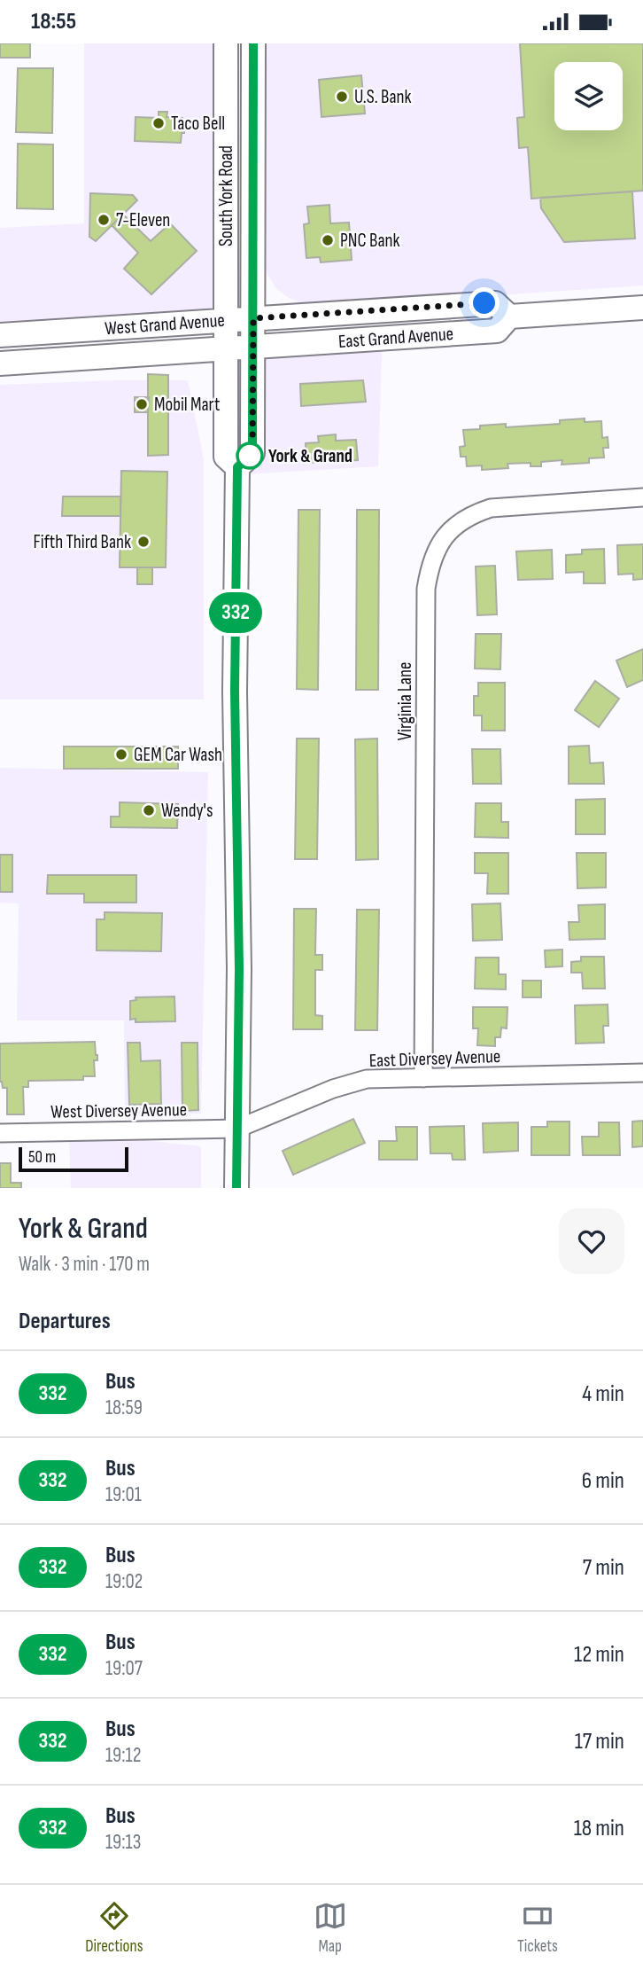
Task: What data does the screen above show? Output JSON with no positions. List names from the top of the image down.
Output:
{
  "streets": {
    "main road": ["South York Road", "West Grand Avenue", "East Grand Avenue"],
    "street": ["Virginia Lane", "East Diversey Avenue", "West Diversey Avenue"]
  },
  "crossings": [
    ["South York Road", "West Grand Avenue"],
    ["South York Road", "East Grand Avenue"],
    ["West Grand Avenue", "East Grand Avenue"],
    ["Virginia Lane", "East Diversey Avenue"],
    ["East Diversey Avenue", "West Diversey Avenue"]
  ],
  "places": [
    "U.S. Bank",
    "Taco Bell",
    "7-Eleven",
    "PNC Bank",
    "Mobil Mart",
    "York & Grand",
    "Fifth Third Bank",
    "GEM Car Wash",
    "Wendy's"
  ],
  "lines": ["bus line 332"],
  "scale_bar": "50 m",
  "page": {
    "status": "18:55",
    "on_map": "332",
    "scale": "50 m",
    "heading": [
      ["York & Grand", "Walk · 3 min · 170 m"],
      "Departures"
    ],
    "list": [
      {
        "mark": "332",
        "name": "Bus",
        "note": "18:59",
        "value": "4 min"
      },
      {
        "mark": "332",
        "name": "Bus",
        "note": "19:01",
        "value": "6 min"
      },
      {
        "mark": "332",
        "name": "Bus",
        "note": "19:02",
        "value": "7 min"
      },
      {
        "mark": "332",
        "name": "Bus",
        "note": "19:07",
        "value": "12 min"
      },
      {
        "mark": "332",
        "name": "Bus",
        "note": "19:12",
        "value": "17 min"
      },
      {
        "mark": "332",
        "name": "Bus",
        "note": "19:13",
        "value": "18 min"
      }
    ],
    "tabs": ["Directions", "Map", "Tickets"]
  }
}
